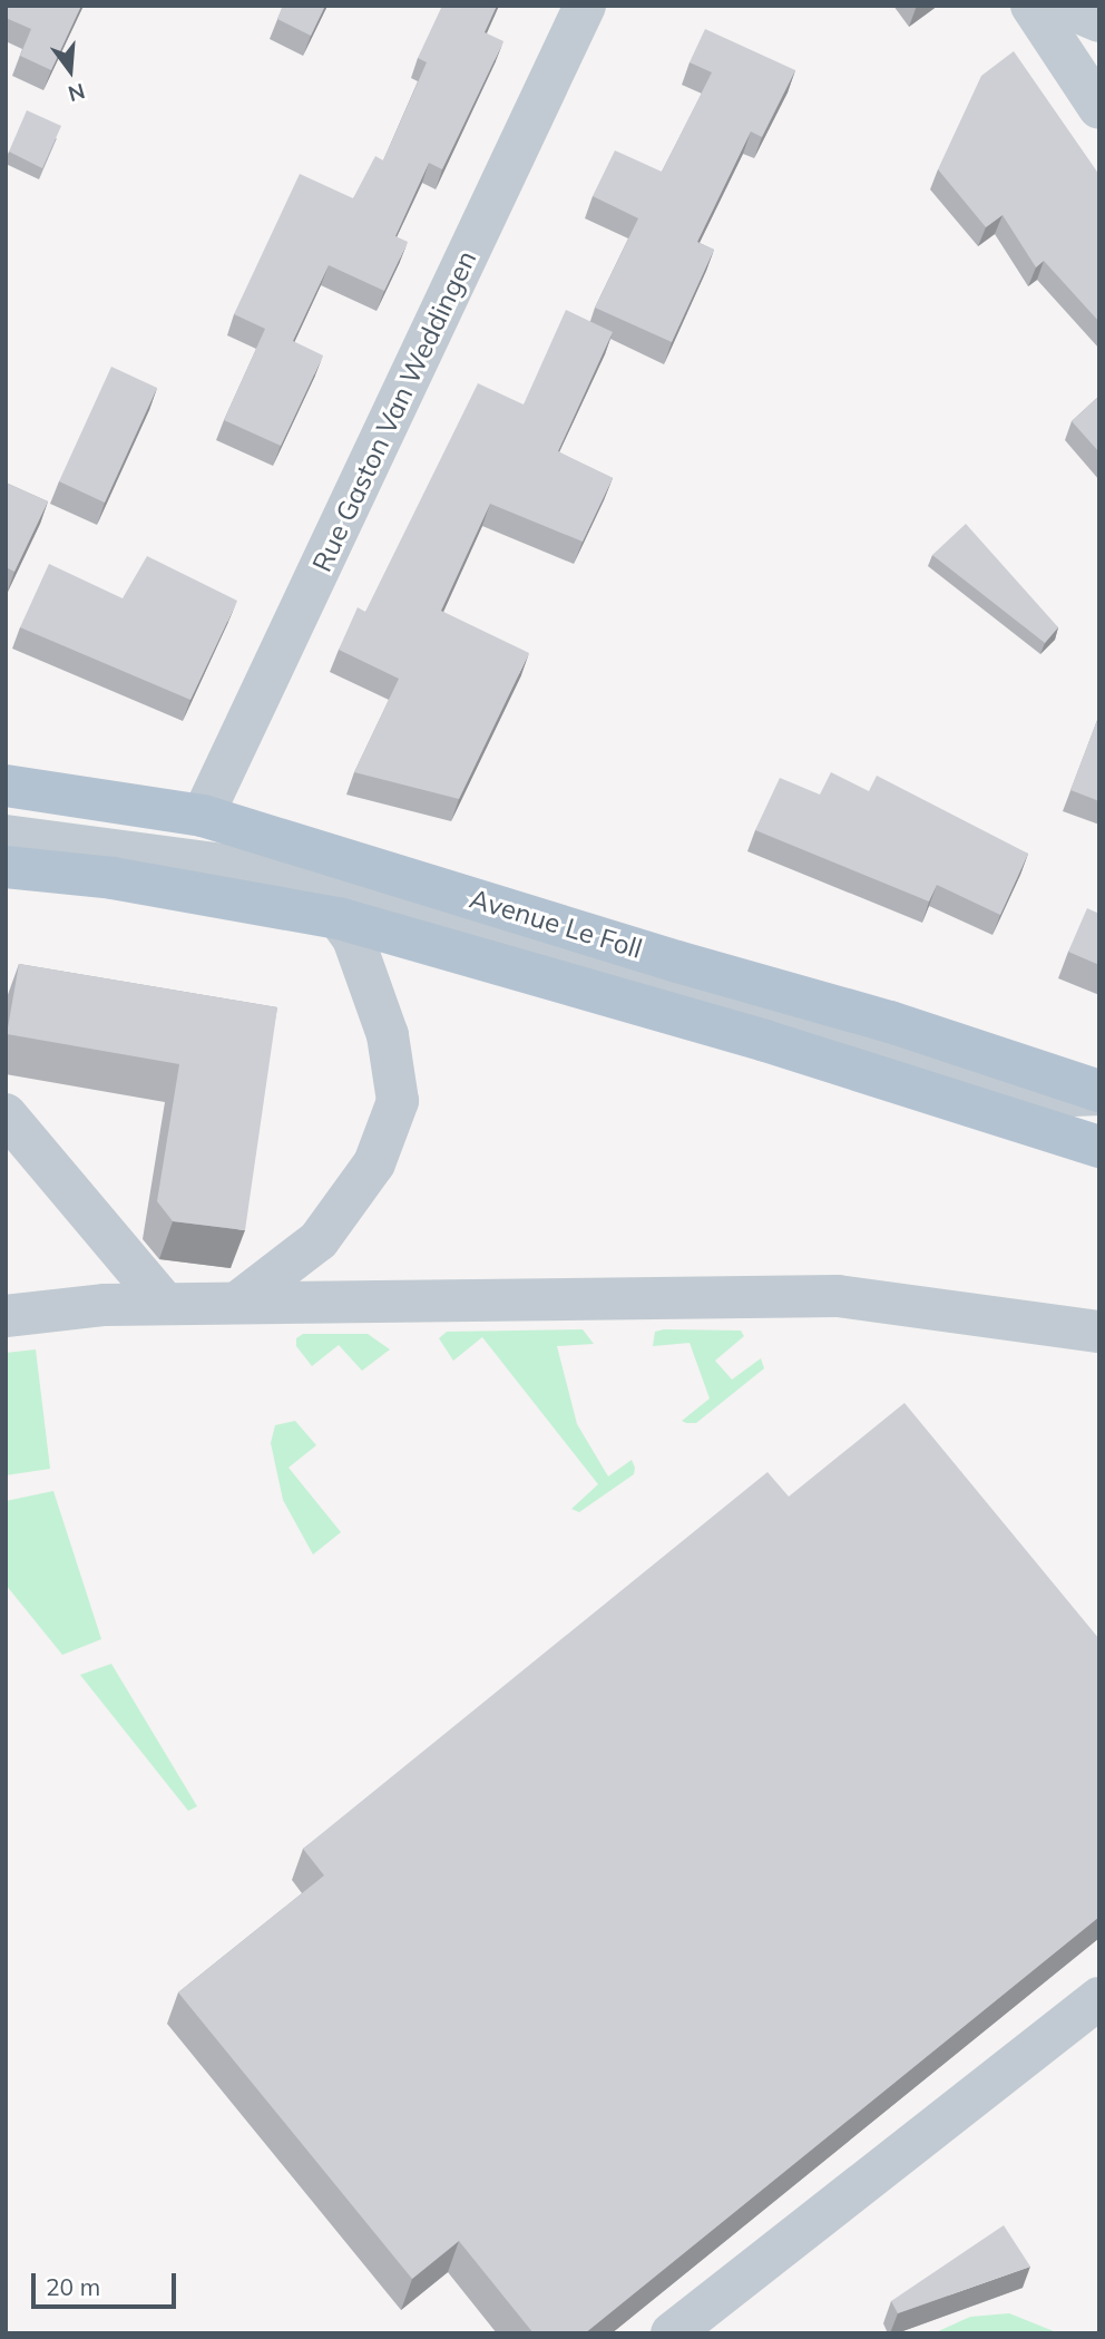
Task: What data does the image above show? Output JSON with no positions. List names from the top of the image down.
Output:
{
  "streets": {
    "main road": ["Avenue Le Foll"],
    "street": ["Rue Gaston Van Weddingen"]
  },
  "crossings": [
    ["Rue Gaston Van Weddingen", "Avenue Le Foll"]
  ],
  "scale_bar": "20 m",
  "north": "bottom"
}
